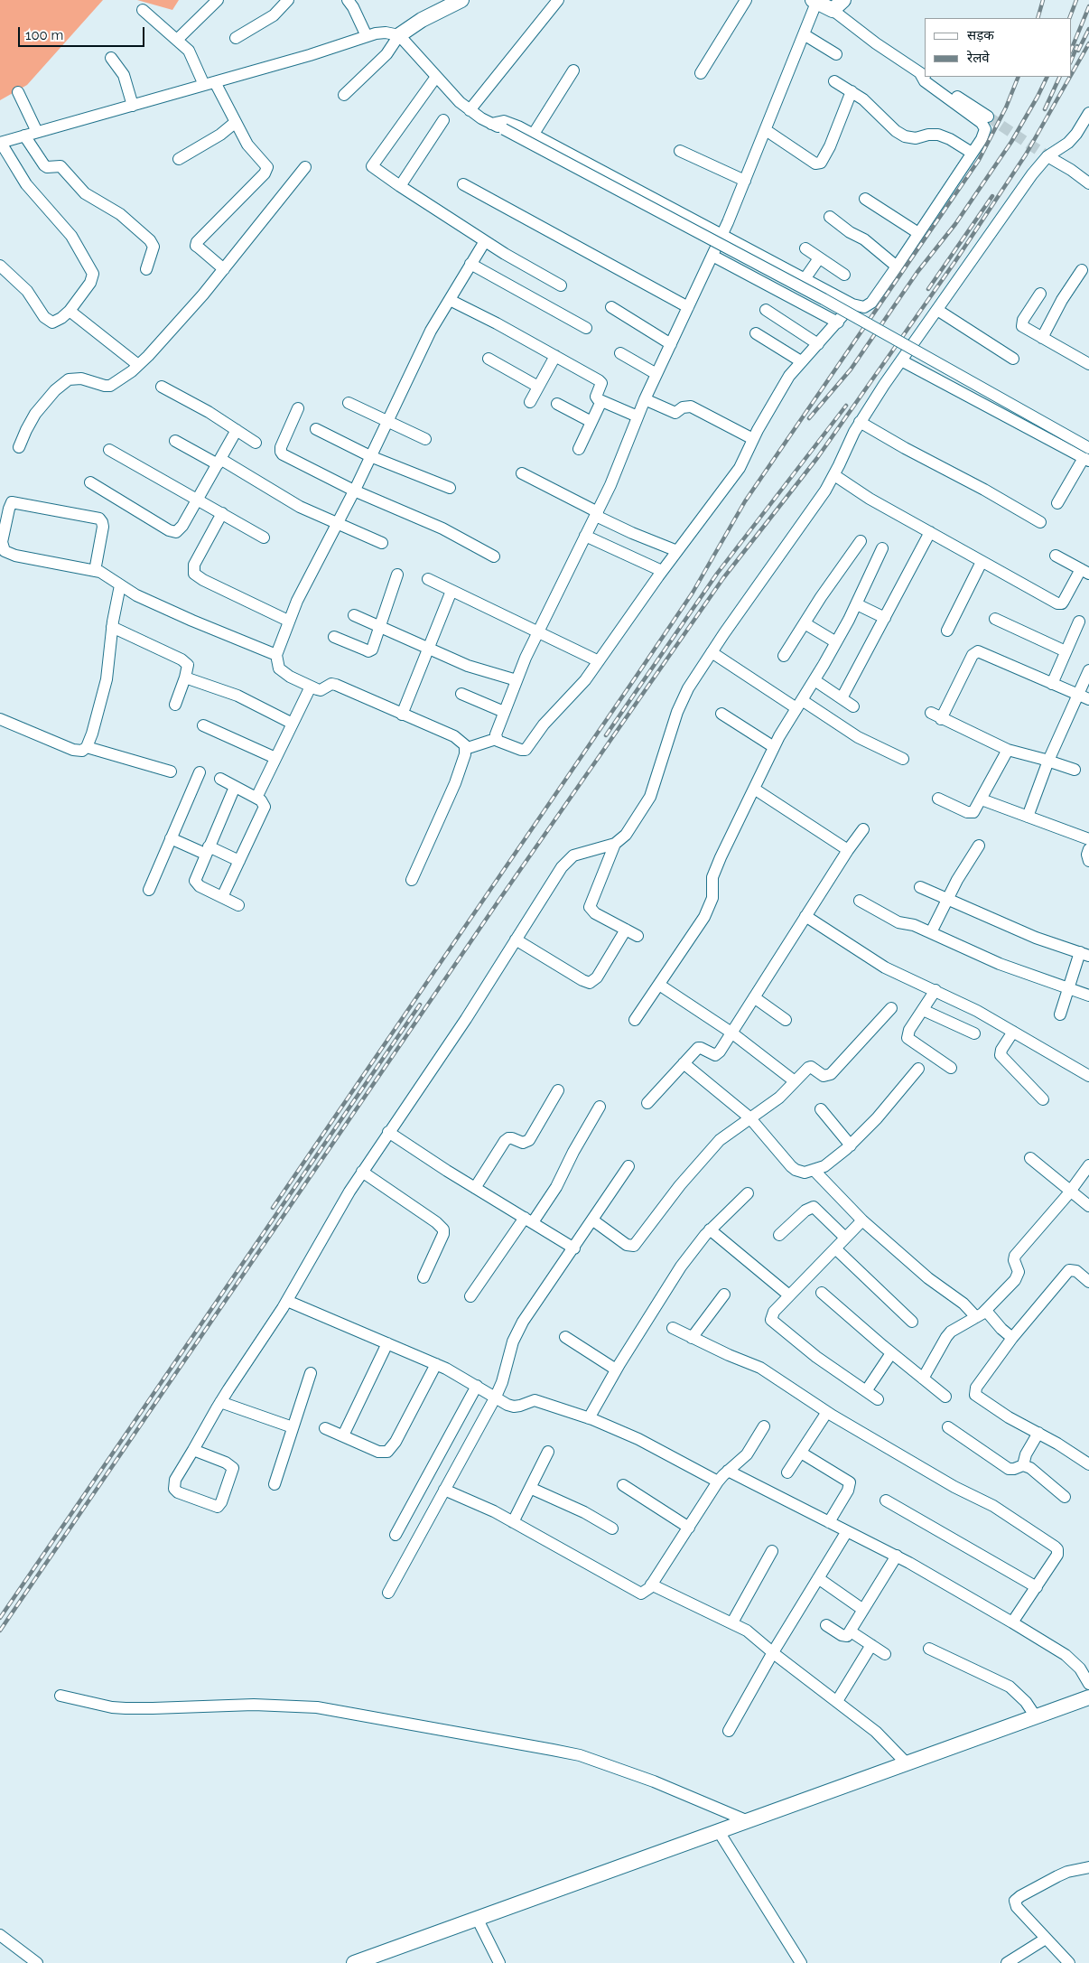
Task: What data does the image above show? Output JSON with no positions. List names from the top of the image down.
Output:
{
  "legend": ["सड़क", "रेलवे"],
  "scale_bar": "100 m"
}
